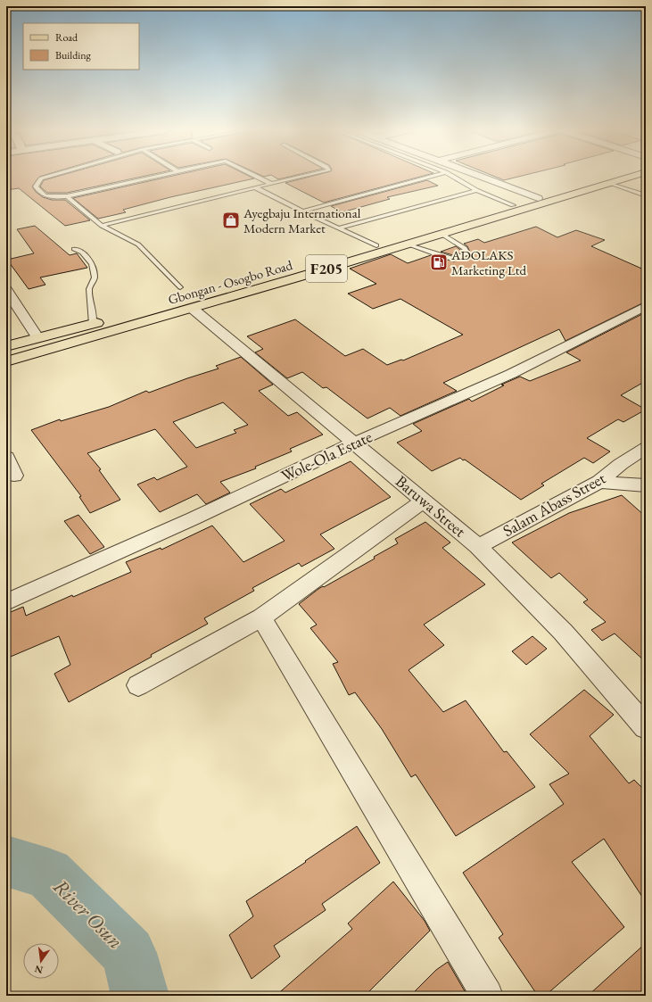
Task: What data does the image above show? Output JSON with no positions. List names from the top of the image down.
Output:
{
  "streets": {
    "main road": ["F205", "Gbongan - Osogbo Road"],
    "street": ["Wole-Ola Estate", "Salam Abass Street", "Baruwa Street"]
  },
  "crossings": [
    ["Gbongan - Osogbo Road", "Baruwa Street"],
    ["Wole-Ola Estate", "Baruwa Street"],
    ["Salam Abass Street", "Baruwa Street"]
  ],
  "water": ["River Osun"],
  "places": {
    "shop": ["Ayegbaju International Modern Market"],
    "fuel station": ["ADOLAKS Marketing Ltd"]
  },
  "legend": ["Road", "Building"],
  "north": "bottom"
}
